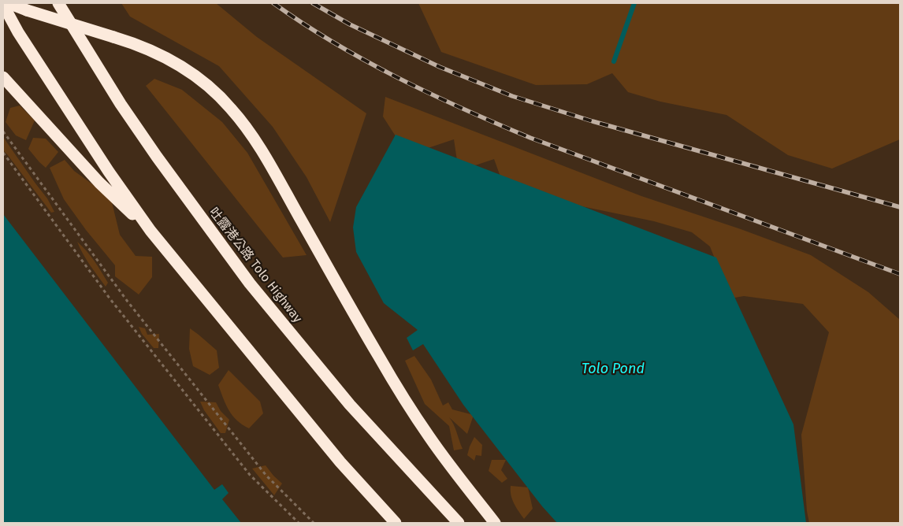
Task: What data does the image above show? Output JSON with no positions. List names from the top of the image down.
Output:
{
  "streets": {
    "highway": ["吐露港公路 Tolo Highway"]
  },
  "water": ["Tolo Pond"]
}
